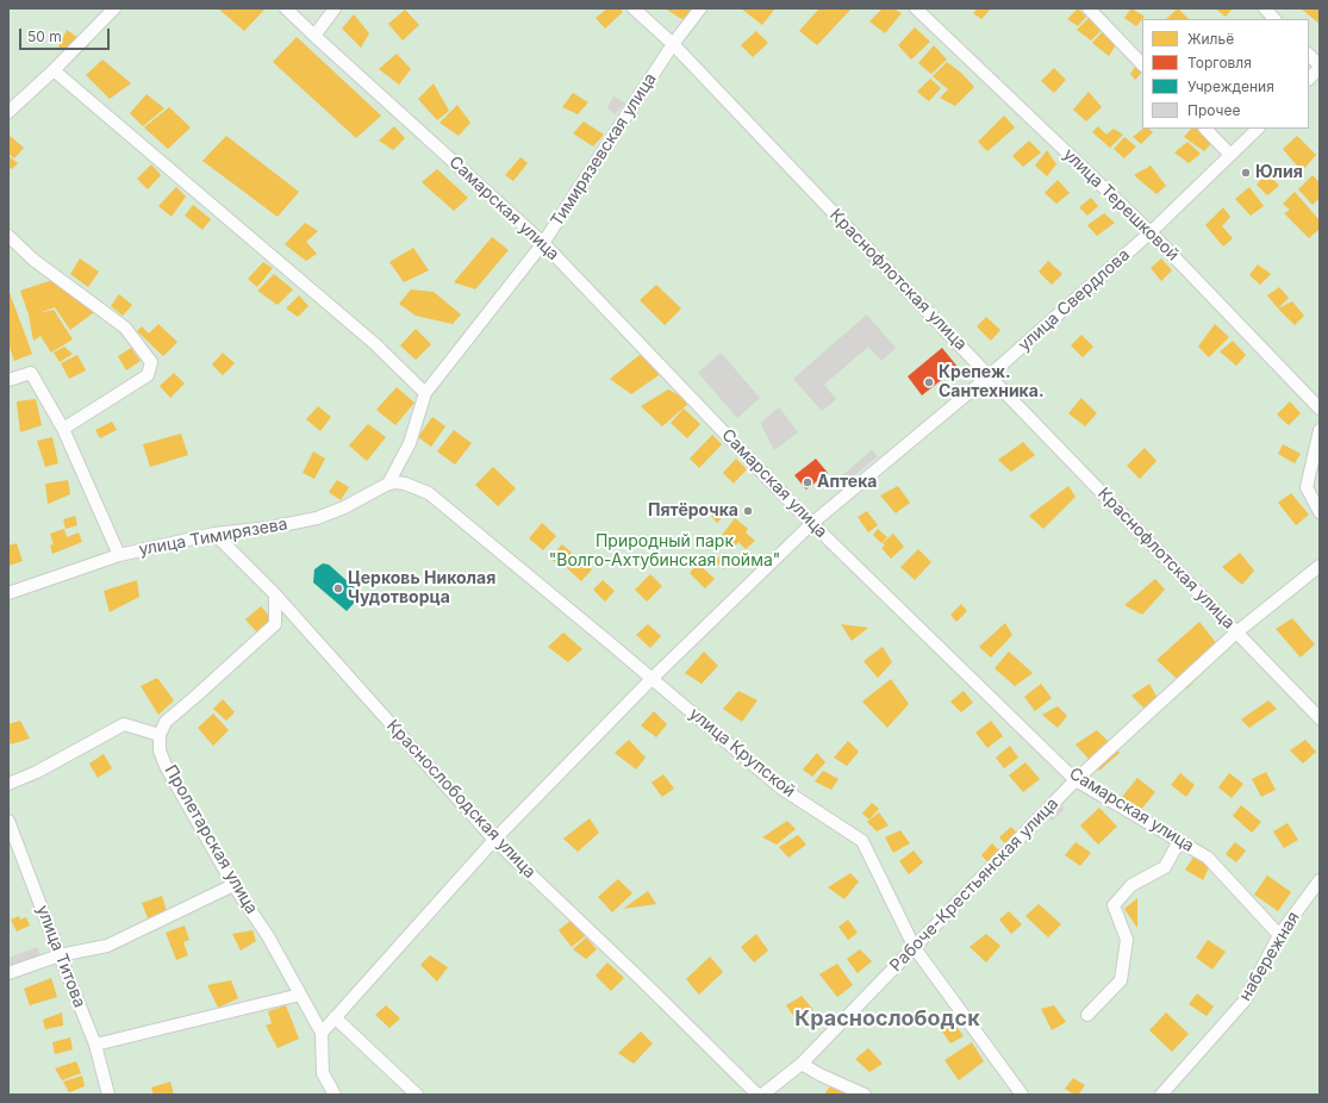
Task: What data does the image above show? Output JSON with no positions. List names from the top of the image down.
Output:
{
  "streets": {
    "street": [
      "Тимирязевская улица",
      "улица Терешковой",
      "Самарская улица",
      "Краснофлотская улица",
      "улица Свердлова",
      "улица Тимирязева",
      "улица Крупской",
      "Краснослободская улица",
      "Пролетарская улица",
      "Рабоче-Крестьянская улица",
      "улица Титова",
      "набережная"
    ]
  },
  "crossings": [
    ["Тимирязевская улица", "Самарская улица"],
    ["Тимирязевская улица", "Краснофлотская улица"],
    ["Тимирязевская улица", "улица Тимирязева"],
    ["Тимирязевская улица", "улица Крупской"],
    ["улица Терешковой", "улица Свердлова"],
    ["Самарская улица", "улица Свердлова"],
    ["Самарская улица", "Рабоче-Крестьянская улица"],
    ["Самарская улица", "набережная"],
    ["Краснофлотская улица", "улица Свердлова"],
    ["Краснофлотская улица", "Рабоче-Крестьянская улица"],
    ["улица Свердлова", "улица Крупской"],
    ["улица Свердлова", "Краснослободская улица"],
    ["улица Свердлова", "Пролетарская улица"],
    ["улица Тимирязева", "улица Крупской"],
    ["улица Тимирязева", "Краснослободская улица"],
    ["улица Крупской", "Рабоче-Крестьянская улица"]
  ],
  "districts": ["Краснослободск"],
  "parks": ["Природный парк \"Волго-Ахтубинская пойма\""],
  "places": [
    "Юлия",
    "Крепеж. Сантехника.",
    "Аптека",
    "Пятёрочка",
    "Церковь Николая Чудотворца"
  ],
  "legend": [
    "Жильё",
    "Торговля",
    "Учреждения",
    "Прочее"
  ],
  "scale_bar": "50 m"
}
